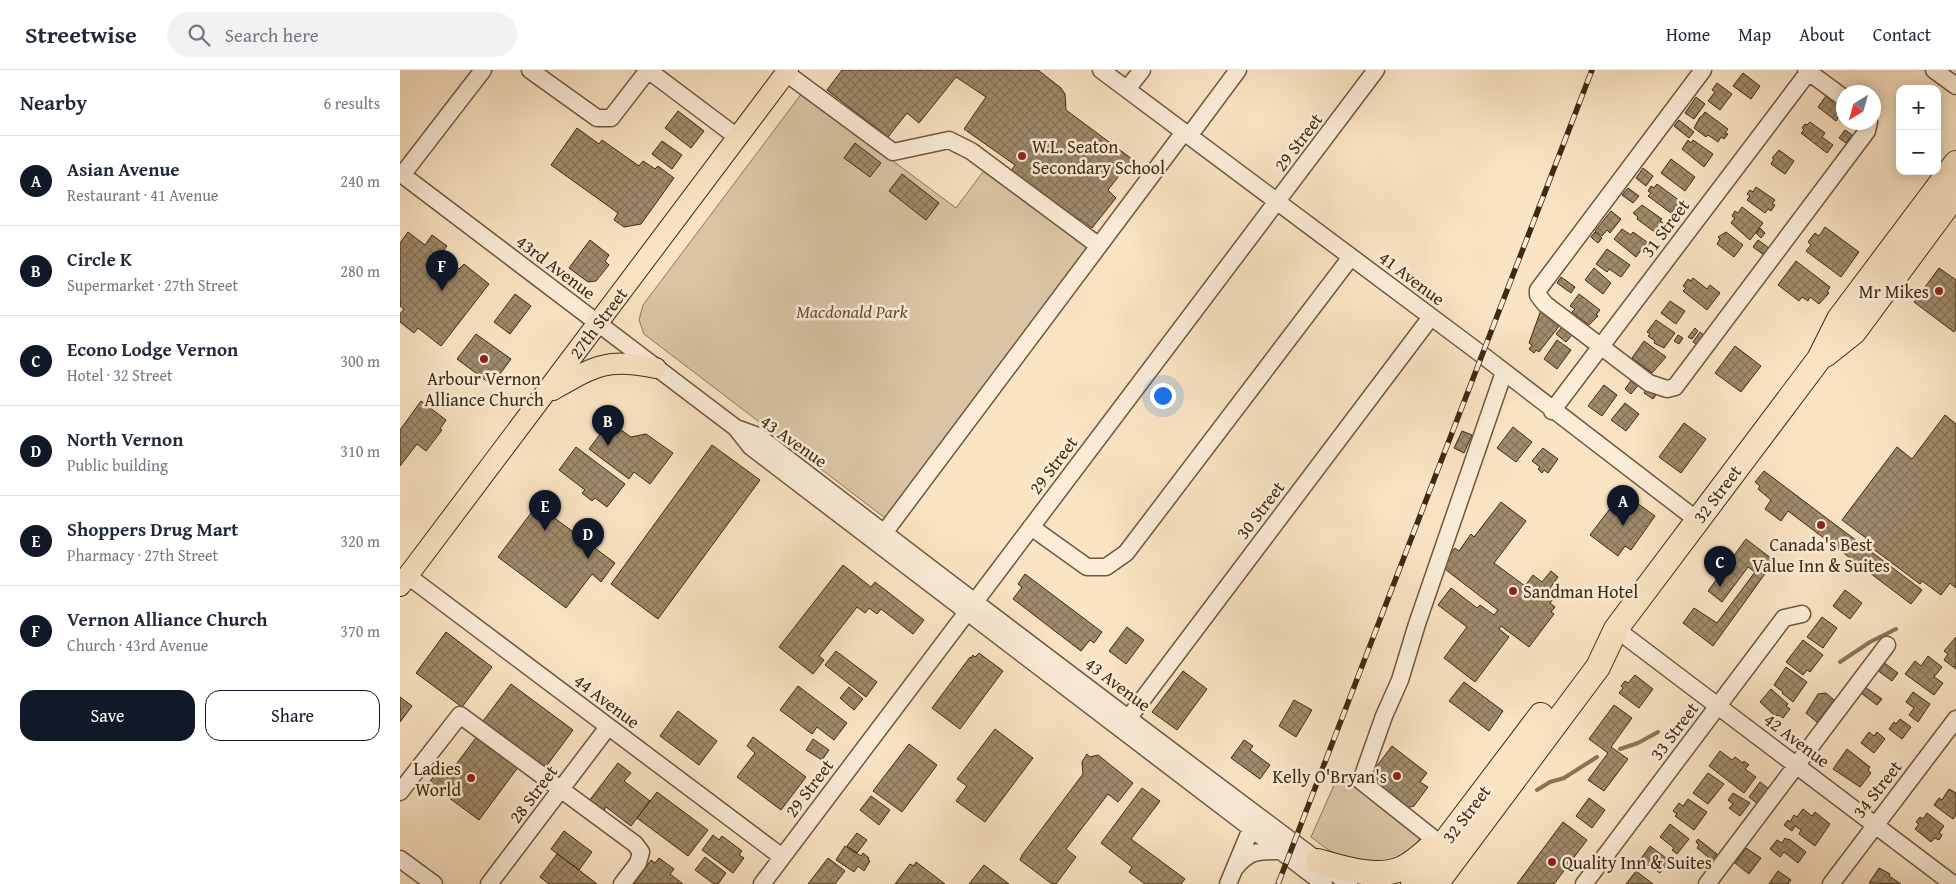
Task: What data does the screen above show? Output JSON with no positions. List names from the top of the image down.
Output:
{
  "streets": {
    "highway": ["32 Street"],
    "main road": ["27th Street"],
    "street": [
      "29 Street",
      "31 Street",
      "43rd Avenue",
      "41 Avenue",
      "43 Avenue",
      "30 Street",
      "44 Avenue",
      "33 Street",
      "42 Avenue",
      "34 Street",
      "28 Street"
    ]
  },
  "crossings": [
    ["29 Street", "41 Avenue"],
    ["29 Street", "43 Avenue"],
    ["29 Street", "44 Avenue"],
    ["31 Street", "41 Avenue"],
    ["43rd Avenue", "27th Street"],
    ["43rd Avenue", "43 Avenue"],
    ["41 Avenue", "32 Street"],
    ["41 Avenue", "30 Street"],
    ["27th Street", "44 Avenue"],
    ["43 Avenue", "30 Street"],
    ["32 Street", "42 Avenue"],
    ["44 Avenue", "28 Street"],
    ["33 Street", "42 Avenue"],
    ["42 Avenue", "34 Street"]
  ],
  "parks": ["Macdonald Park"],
  "places": [
    "W.L. Seaton Secondary School",
    "Mr Mikes",
    "Arbour Vernon Alliance Church",
    "Canada's Best Value Inn & Suites",
    "Sandman Hotel",
    "Kelly O'Bryan's",
    "Ladies World",
    "Quality Inn & Suites"
  ],
  "north": "bottom left",
  "page": {
    "header": "Streetwise",
    "search": "Search here",
    "nav": [
      "Home",
      "Map",
      "About",
      "Contact"
    ],
    "heading": ["Nearby", "6 results"],
    "map_buttons": ["+", "−"],
    "list": [
      {
        "mark": "A",
        "name": "Asian Avenue",
        "note": "Restaurant · 41 Avenue",
        "value": "240 m"
      },
      {
        "mark": "B",
        "name": "Circle K",
        "note": "Supermarket · 27th Street",
        "value": "280 m"
      },
      {
        "mark": "C",
        "name": "Econo Lodge Vernon",
        "note": "Hotel · 32 Street",
        "value": "300 m"
      },
      {
        "mark": "D",
        "name": "North Vernon",
        "note": "Public building",
        "value": "310 m"
      },
      {
        "mark": "E",
        "name": "Shoppers Drug Mart",
        "note": "Pharmacy · 27th Street",
        "value": "320 m"
      },
      {
        "mark": "F",
        "name": "Vernon Alliance Church",
        "note": "Church · 43rd Avenue",
        "value": "370 m"
      }
    ],
    "pins": [
      "F",
      "B",
      "A",
      "E",
      "D",
      "C"
    ],
    "buttons": ["Save", "Share"]
  }
}
